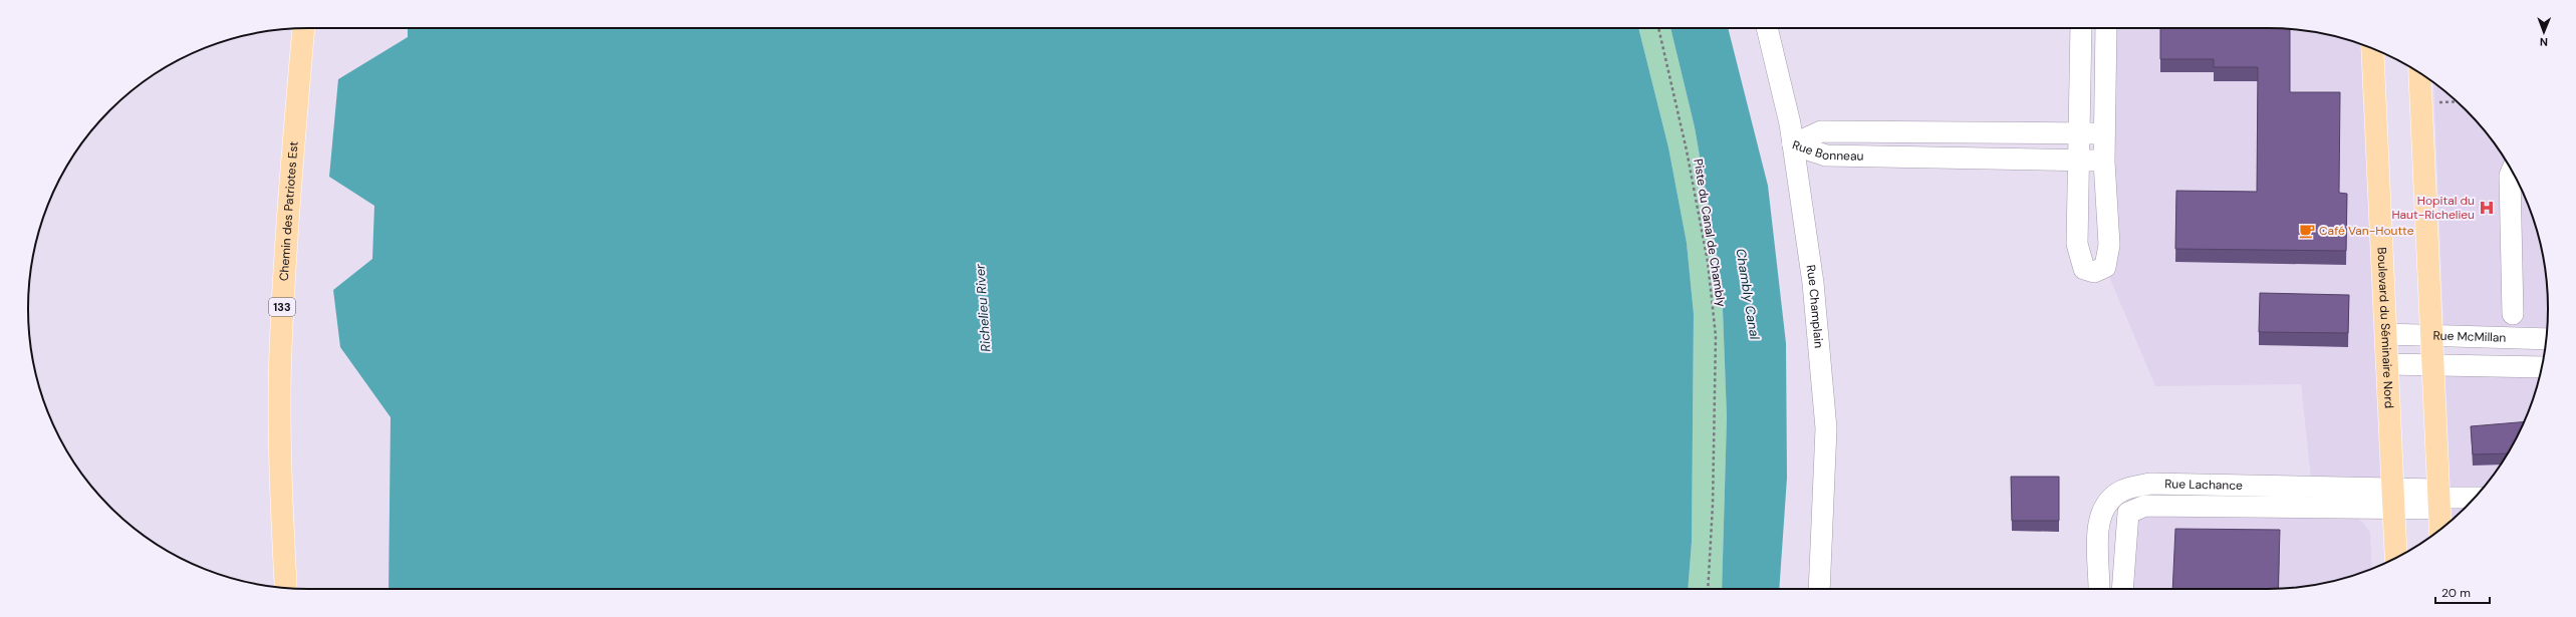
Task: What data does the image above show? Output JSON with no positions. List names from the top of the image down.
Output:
{
  "streets": {
    "main road": ["Chemin des Patriotes Est", "133", "Boulevard du Séminaire Nord"],
    "street": [
      "Rue Bonneau",
      "Rue Champlain",
      "Rue McMillan",
      "Rue Lachance"
    ],
    "path": ["Piste du Canal de Chambly"]
  },
  "crossings": [
    ["Rue Bonneau", "Rue Champlain"],
    ["Boulevard du Séminaire Nord", "Rue McMillan"],
    ["Boulevard du Séminaire Nord", "Rue Lachance"]
  ],
  "water": ["Chambly Canal", "Richelieu River"],
  "places": {
    "hospital": ["Hopital du Haut-Richelieu"],
    "cafe": ["Café Van-Houtte"]
  },
  "scale_bar": "20 m",
  "north": "bottom"
}
